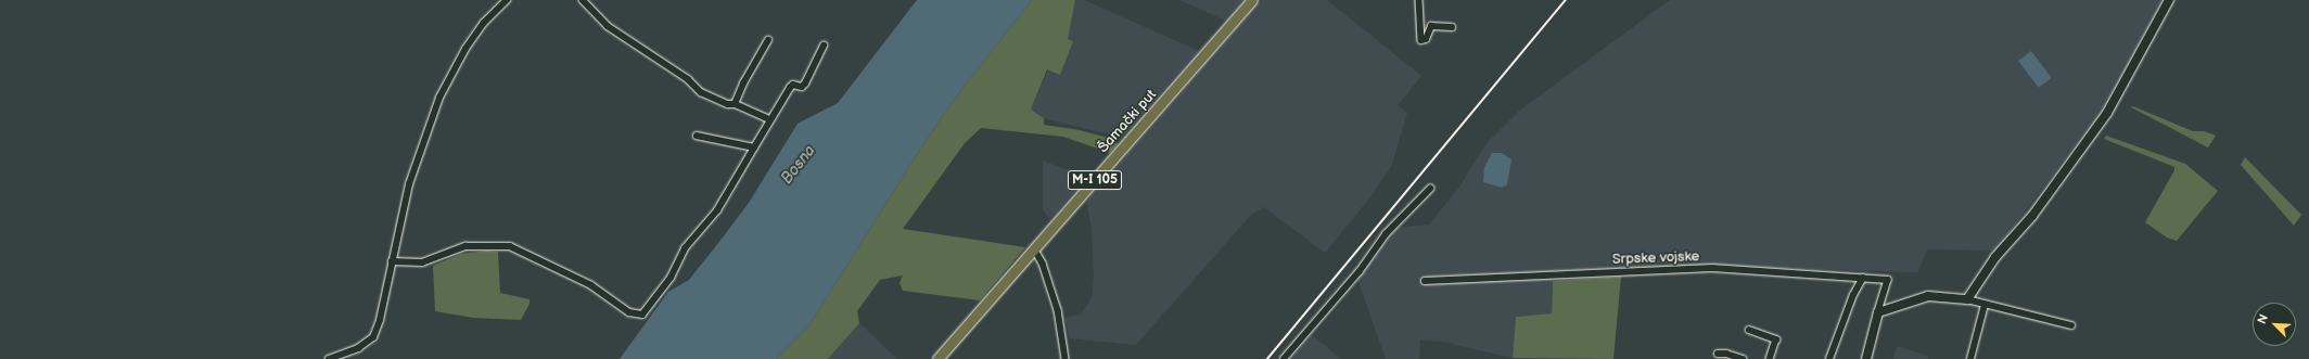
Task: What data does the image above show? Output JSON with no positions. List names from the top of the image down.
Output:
{
  "streets": {
    "main road": ["Šamački put", "M-I 105"],
    "street": ["Srpske vojske"]
  },
  "water": ["Bosna"],
  "north": "top left"
}
